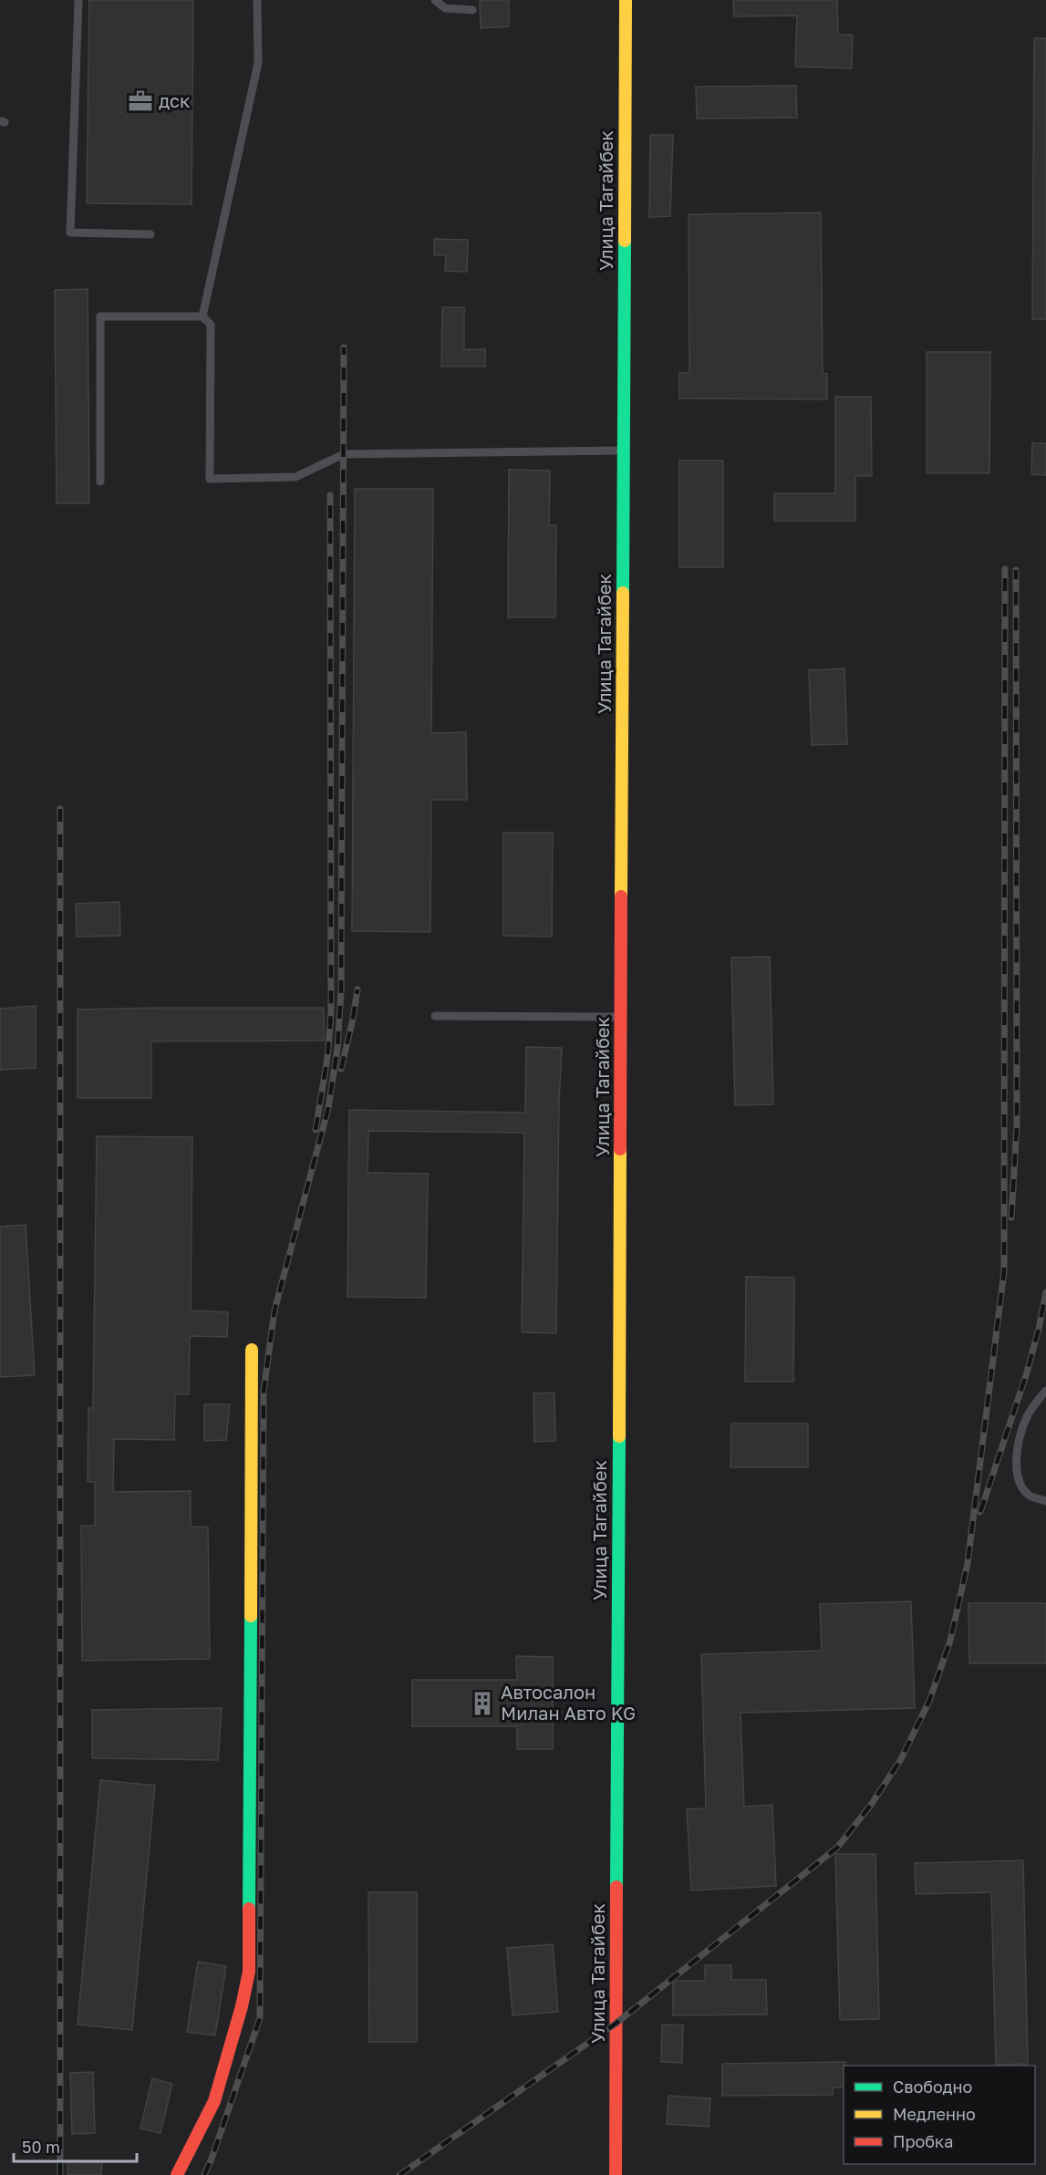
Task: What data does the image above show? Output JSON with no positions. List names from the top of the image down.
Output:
{
  "streets": {
    "street": ["Улица Тагайбек"]
  },
  "places": {
    "office": ["дск"],
    "building": ["Автосалон Милан Авто KG"]
  },
  "legend": ["Свободно", "Медленно", "Пробка"],
  "scale_bar": "50 m"
}
